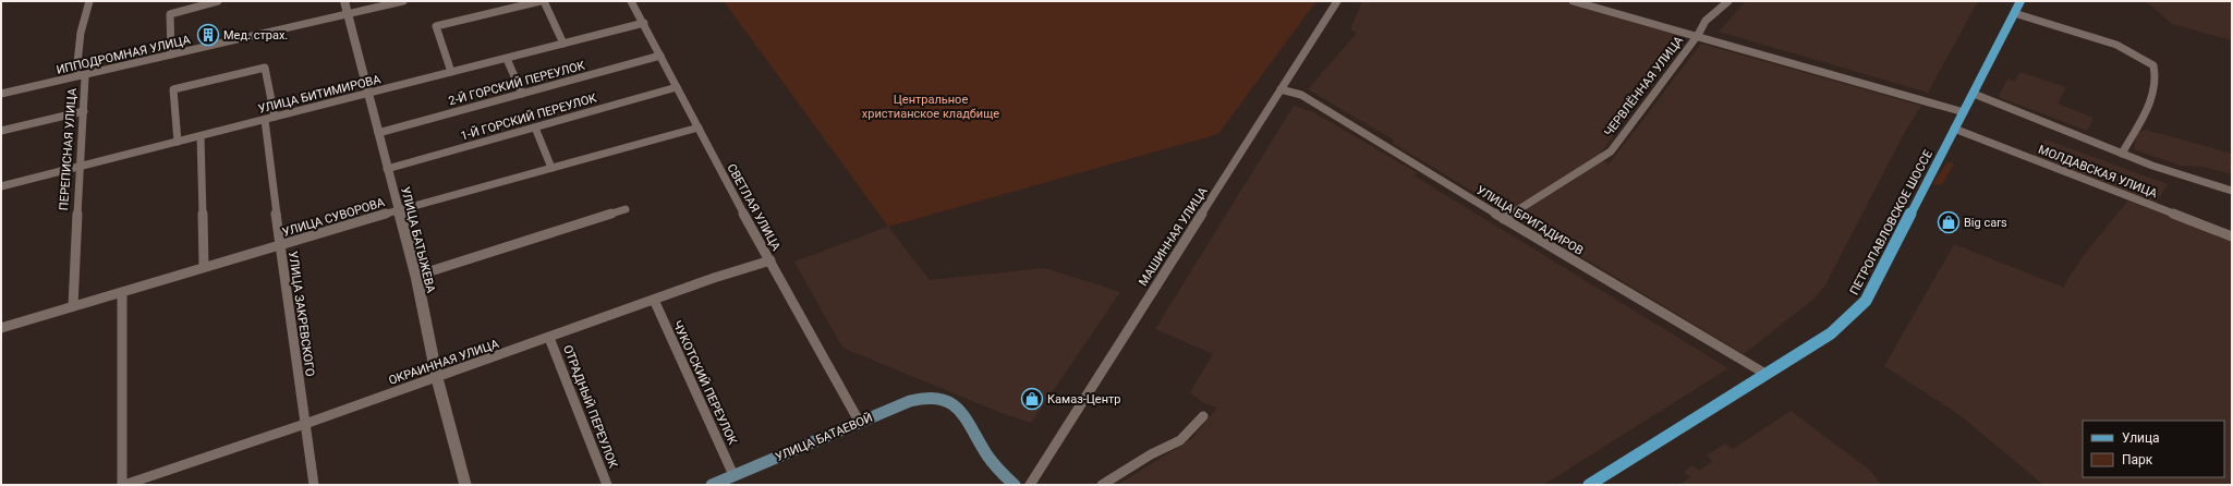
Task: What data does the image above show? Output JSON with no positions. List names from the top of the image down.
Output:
{
  "streets": {
    "main road": ["ПЕТРОПАВЛОВСКОЕ ШОССЕ", "УЛИЦА БАТАЕВОЙ"],
    "street": [
      "ИППОДРОМНАЯ УЛИЦА",
      "2-Й ГОРСКИЙ ПЕРЕУЛОК",
      "ЧЕРВЛЁННАЯ УЛИЦА",
      "УЛИЦА БИТИМИРОВА",
      "1-Й ГОРСКИЙ ПЕРЕУЛОК",
      "ПЕРЕПИСНАЯ УЛИЦА",
      "МОЛДАВСКАЯ УЛИЦА",
      "СВЕТЛАЯ УЛИЦА",
      "УЛИЦА СУВОРОВА",
      "УЛИЦА БРИГАДИРОВ",
      "МАШИННАЯ УЛИЦА",
      "УЛИЦА БАТЫЖЕВА",
      "УЛИЦА ЗАКРЕВСКОГО",
      "ОКРАИННАЯ УЛИЦА",
      "ЧУКОТСКИЙ ПЕРЕУЛОК",
      "ОТРАДНЫЙ ПЕРЕУЛОК"
    ]
  },
  "crossings": [
    ["ИППОДРОМНАЯ УЛИЦА", "ПЕРЕПИСНАЯ УЛИЦА"],
    ["ИППОДРОМНАЯ УЛИЦА", "УЛИЦА БАТЫЖЕВА"],
    ["2-Й ГОРСКИЙ ПЕРЕУЛОК", "СВЕТЛАЯ УЛИЦА"],
    ["2-Й ГОРСКИЙ ПЕРЕУЛОК", "УЛИЦА БАТЫЖЕВА"],
    ["ЧЕРВЛЁННАЯ УЛИЦА", "УЛИЦА БРИГАДИРОВ"],
    ["УЛИЦА БИТИМИРОВА", "ПЕРЕПИСНАЯ УЛИЦА"],
    ["УЛИЦА БИТИМИРОВА", "СВЕТЛАЯ УЛИЦА"],
    ["УЛИЦА БИТИМИРОВА", "УЛИЦА БАТЫЖЕВА"],
    ["УЛИЦА БИТИМИРОВА", "УЛИЦА ЗАКРЕВСКОГО"],
    ["1-Й ГОРСКИЙ ПЕРЕУЛОК", "СВЕТЛАЯ УЛИЦА"],
    ["1-Й ГОРСКИЙ ПЕРЕУЛОК", "УЛИЦА БАТЫЖЕВА"],
    ["ПЕРЕПИСНАЯ УЛИЦА", "УЛИЦА СУВОРОВА"],
    ["МОЛДАВСКАЯ УЛИЦА", "ПЕТРОПАВЛОВСКОЕ ШОССЕ"],
    ["СВЕТЛАЯ УЛИЦА", "УЛИЦА СУВОРОВА"],
    ["СВЕТЛАЯ УЛИЦА", "ОКРАИННАЯ УЛИЦА"],
    ["СВЕТЛАЯ УЛИЦА", "УЛИЦА БАТАЕВОЙ"],
    ["УЛИЦА СУВОРОВА", "УЛИЦА БАТЫЖЕВА"],
    ["УЛИЦА СУВОРОВА", "УЛИЦА ЗАКРЕВСКОГО"],
    ["УЛИЦА БРИГАДИРОВ", "ПЕТРОПАВЛОВСКОЕ ШОССЕ"],
    ["УЛИЦА БРИГАДИРОВ", "МАШИННАЯ УЛИЦА"],
    ["УЛИЦА БАТЫЖЕВА", "ОКРАИННАЯ УЛИЦА"],
    ["УЛИЦА ЗАКРЕВСКОГО", "ОКРАИННАЯ УЛИЦА"],
    ["ОКРАИННАЯ УЛИЦА", "ЧУКОТСКИЙ ПЕРЕУЛОК"],
    ["ОКРАИННАЯ УЛИЦА", "ОТРАДНЫЙ ПЕРЕУЛОК"],
    ["ЧУКОТСКИЙ ПЕРЕУЛОК", "УЛИЦА БАТАЕВОЙ"]
  ],
  "parks": ["Центральное христианское кладбище"],
  "places": {
    "building": ["Мед. страх."],
    "shop": ["Big cars", "Камаз-Центр"]
  },
  "legend": ["Улица", "Парк"]
}
